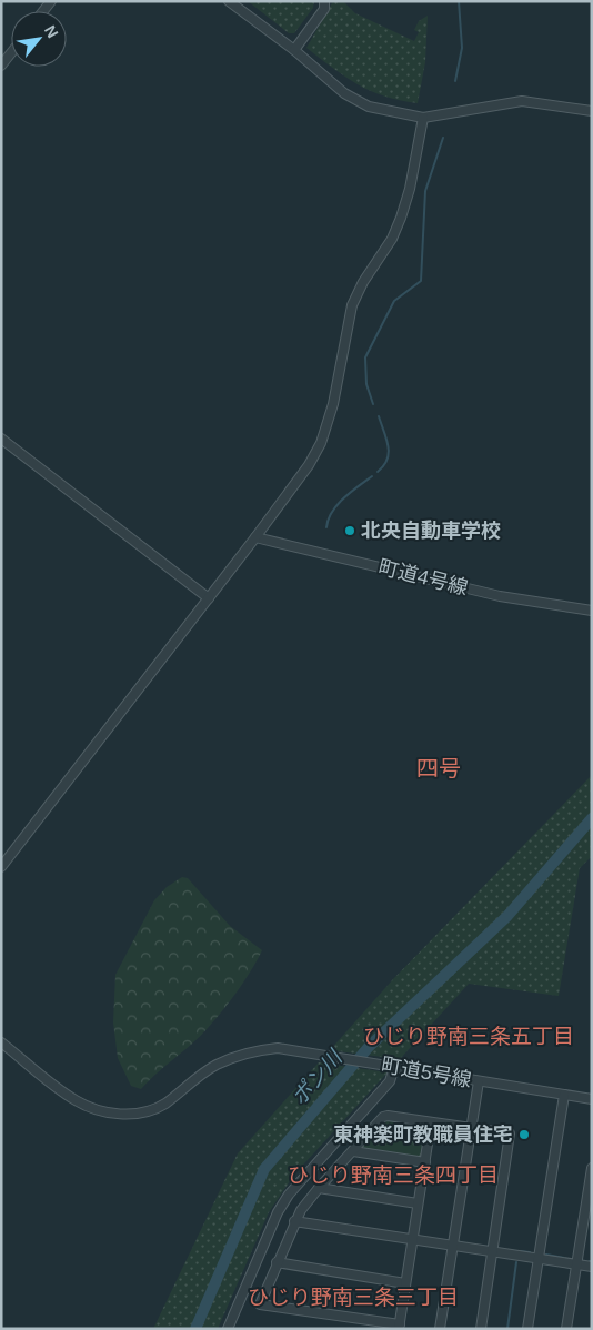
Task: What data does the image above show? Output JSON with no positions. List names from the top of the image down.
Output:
{
  "streets": {
    "street": ["町道4号線", "町道5号線"]
  },
  "districts": [
    "四号",
    "ひじり野南三条五丁目",
    "ひじり野南三条四丁目",
    "ひじり野南三条三丁目"
  ],
  "water": ["ポン川"],
  "places": ["北央自動車学校", "東神楽町教職員住宅"],
  "north": "top right"
}
